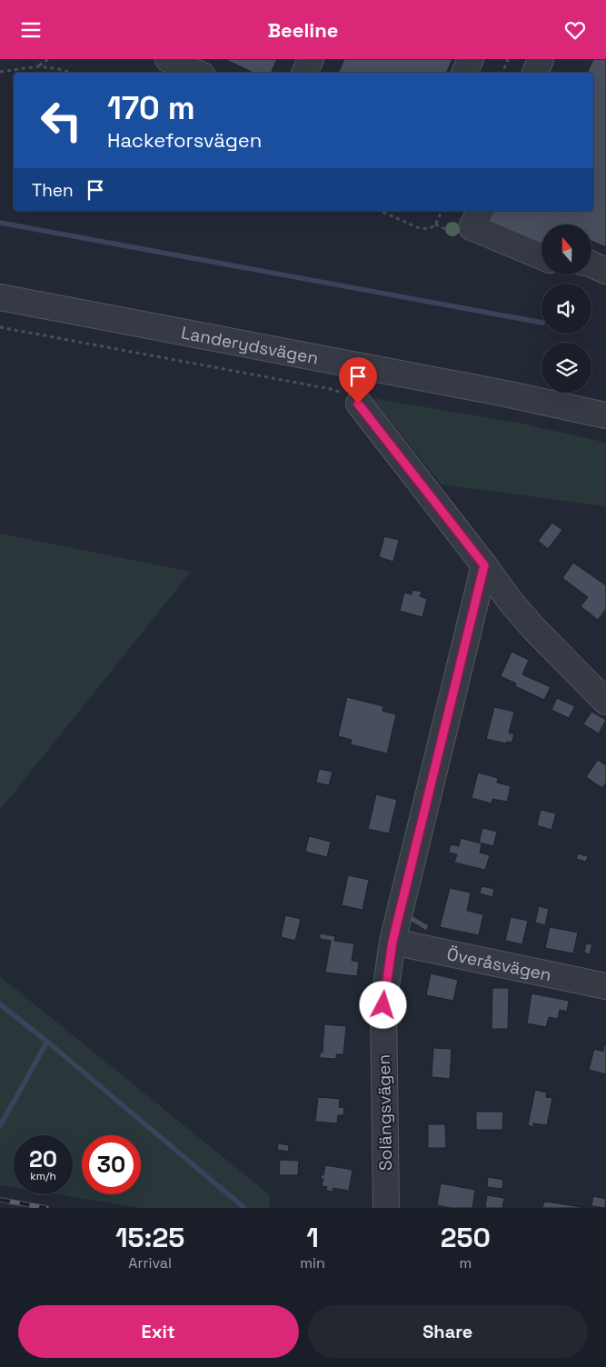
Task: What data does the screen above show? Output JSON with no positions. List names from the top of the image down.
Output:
{
  "streets": {
    "street": ["Landerydsvägen", "Överåsvägen", "Solängsvägen"]
  },
  "crossings": [
    ["Överåsvägen", "Solängsvägen"]
  ],
  "north": "top",
  "page": {
    "header": "Beeline",
    "turn": ["170 m", "Hackeforsvägen"],
    "then": "Then",
    "speed": "20 km/h",
    "limit": "30",
    "eta": [
      "15:25",
      "Arrival",
      "1",
      "min",
      "250",
      "m"
    ],
    "buttons": ["Exit", "Share"]
  }
}
